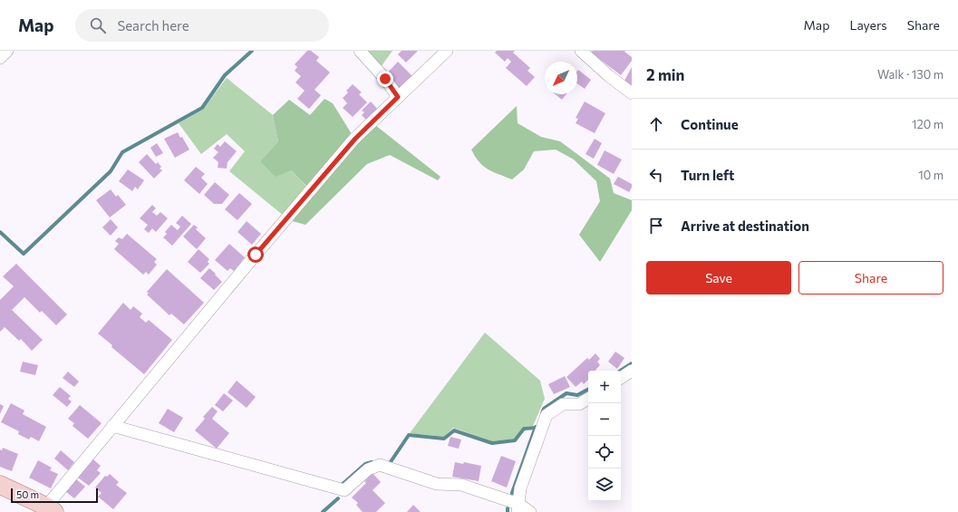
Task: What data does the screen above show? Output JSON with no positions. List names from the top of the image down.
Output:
{
  "scale_bar": "50 m",
  "north": "bottom left",
  "page": {
    "header": "Map",
    "search": "Search here",
    "nav": ["Map", "Layers", "Share"],
    "heading": ["2 min", "Walk · 130 m"],
    "list": [
      ["Continue", "120 m"],
      ["Turn left", "10 m"],
      "Arrive at destination"
    ],
    "buttons": ["Save", "Share"],
    "map_buttons": ["+", "−"],
    "scale": "50 m"
  }
}
